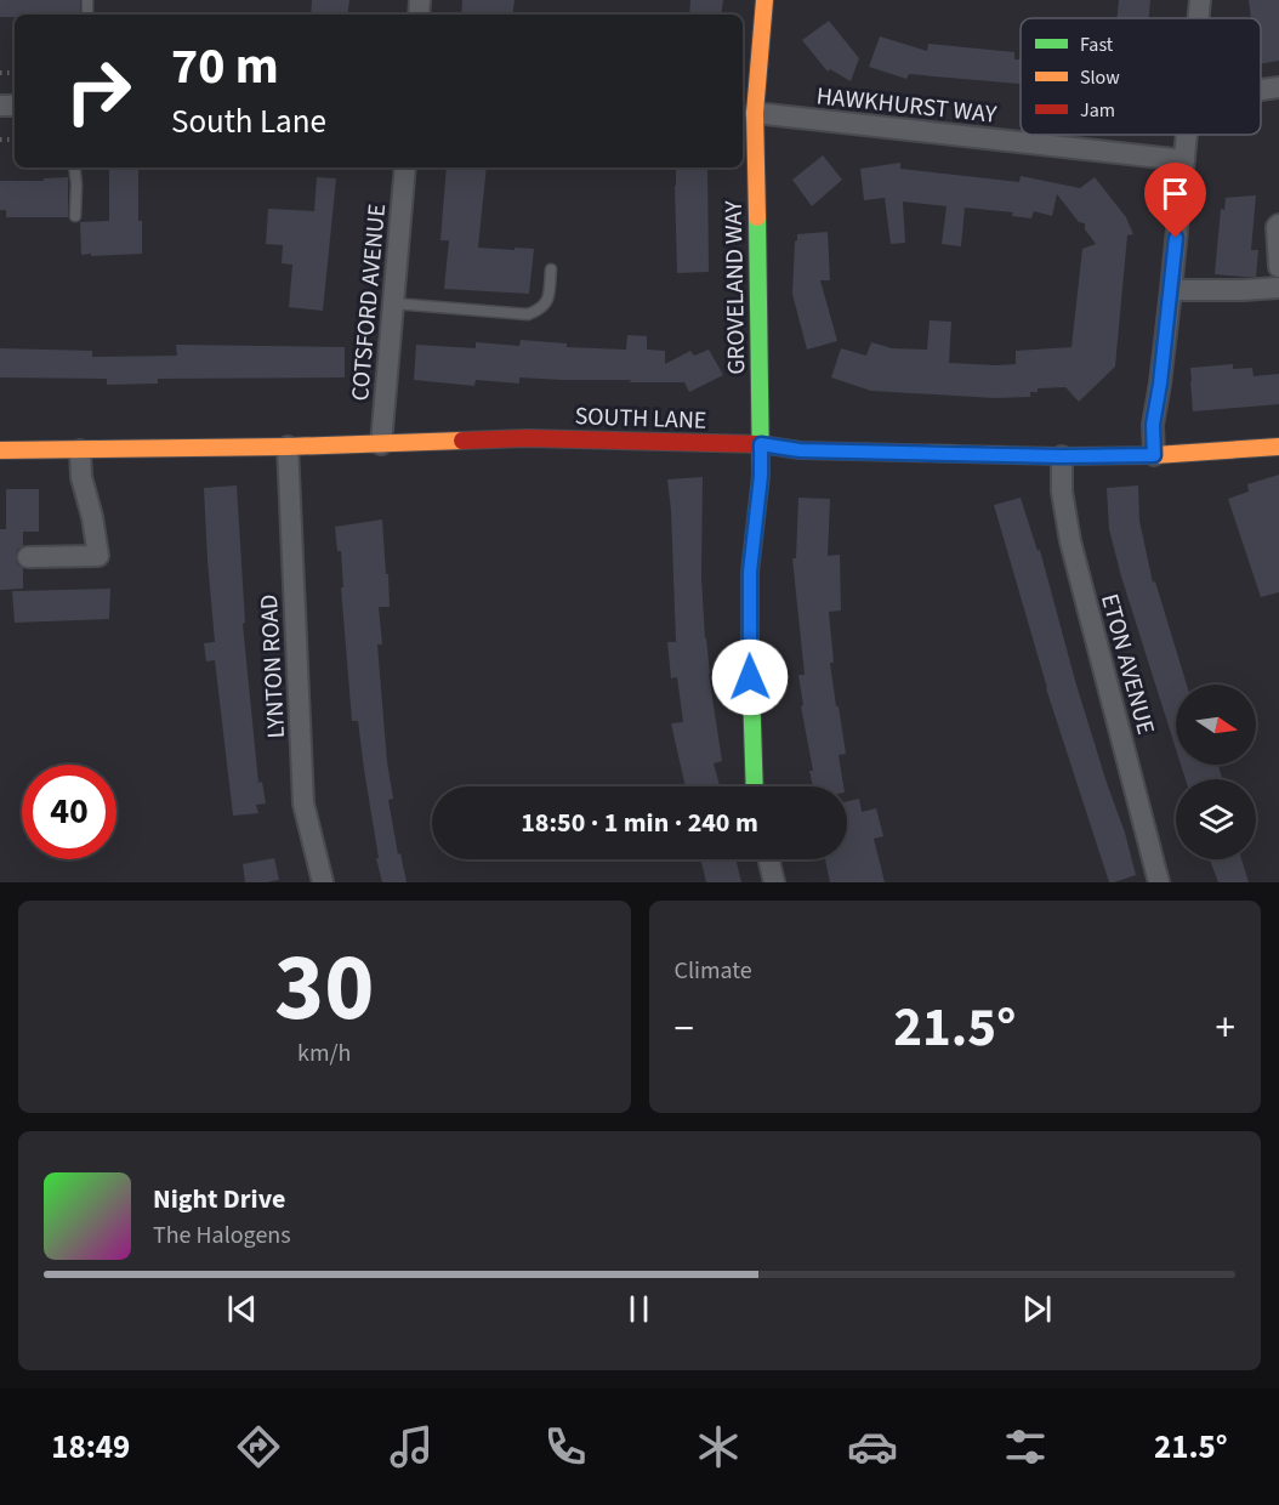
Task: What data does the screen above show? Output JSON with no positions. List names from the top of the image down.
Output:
{
  "streets": {
    "street": [
      "HAWKHURST WAY",
      "GROVELAND WAY",
      "COTSFORD AVENUE",
      "SOUTH LANE",
      "ETON AVENUE",
      "LYNTON ROAD"
    ]
  },
  "crossings": [
    ["HAWKHURST WAY", "GROVELAND WAY"],
    ["GROVELAND WAY", "SOUTH LANE"],
    ["COTSFORD AVENUE", "SOUTH LANE"],
    ["SOUTH LANE", "ETON AVENUE"],
    ["SOUTH LANE", "LYNTON ROAD"]
  ],
  "legend": ["Fast", "Slow", "Jam"],
  "north": "right",
  "page": {
    "turn": ["70 m", "South Lane"],
    "limit": "40",
    "trip": "18:50 · 1 min · 240 m",
    "tile": [
      ["30", "km/h"],
      "Climate"
    ],
    "heat": ["−", "21.5°", "+"],
    "song": ["Night Drive", "The Halogens"],
    "tabs": ["18:49", "21.5°"]
  }
}
